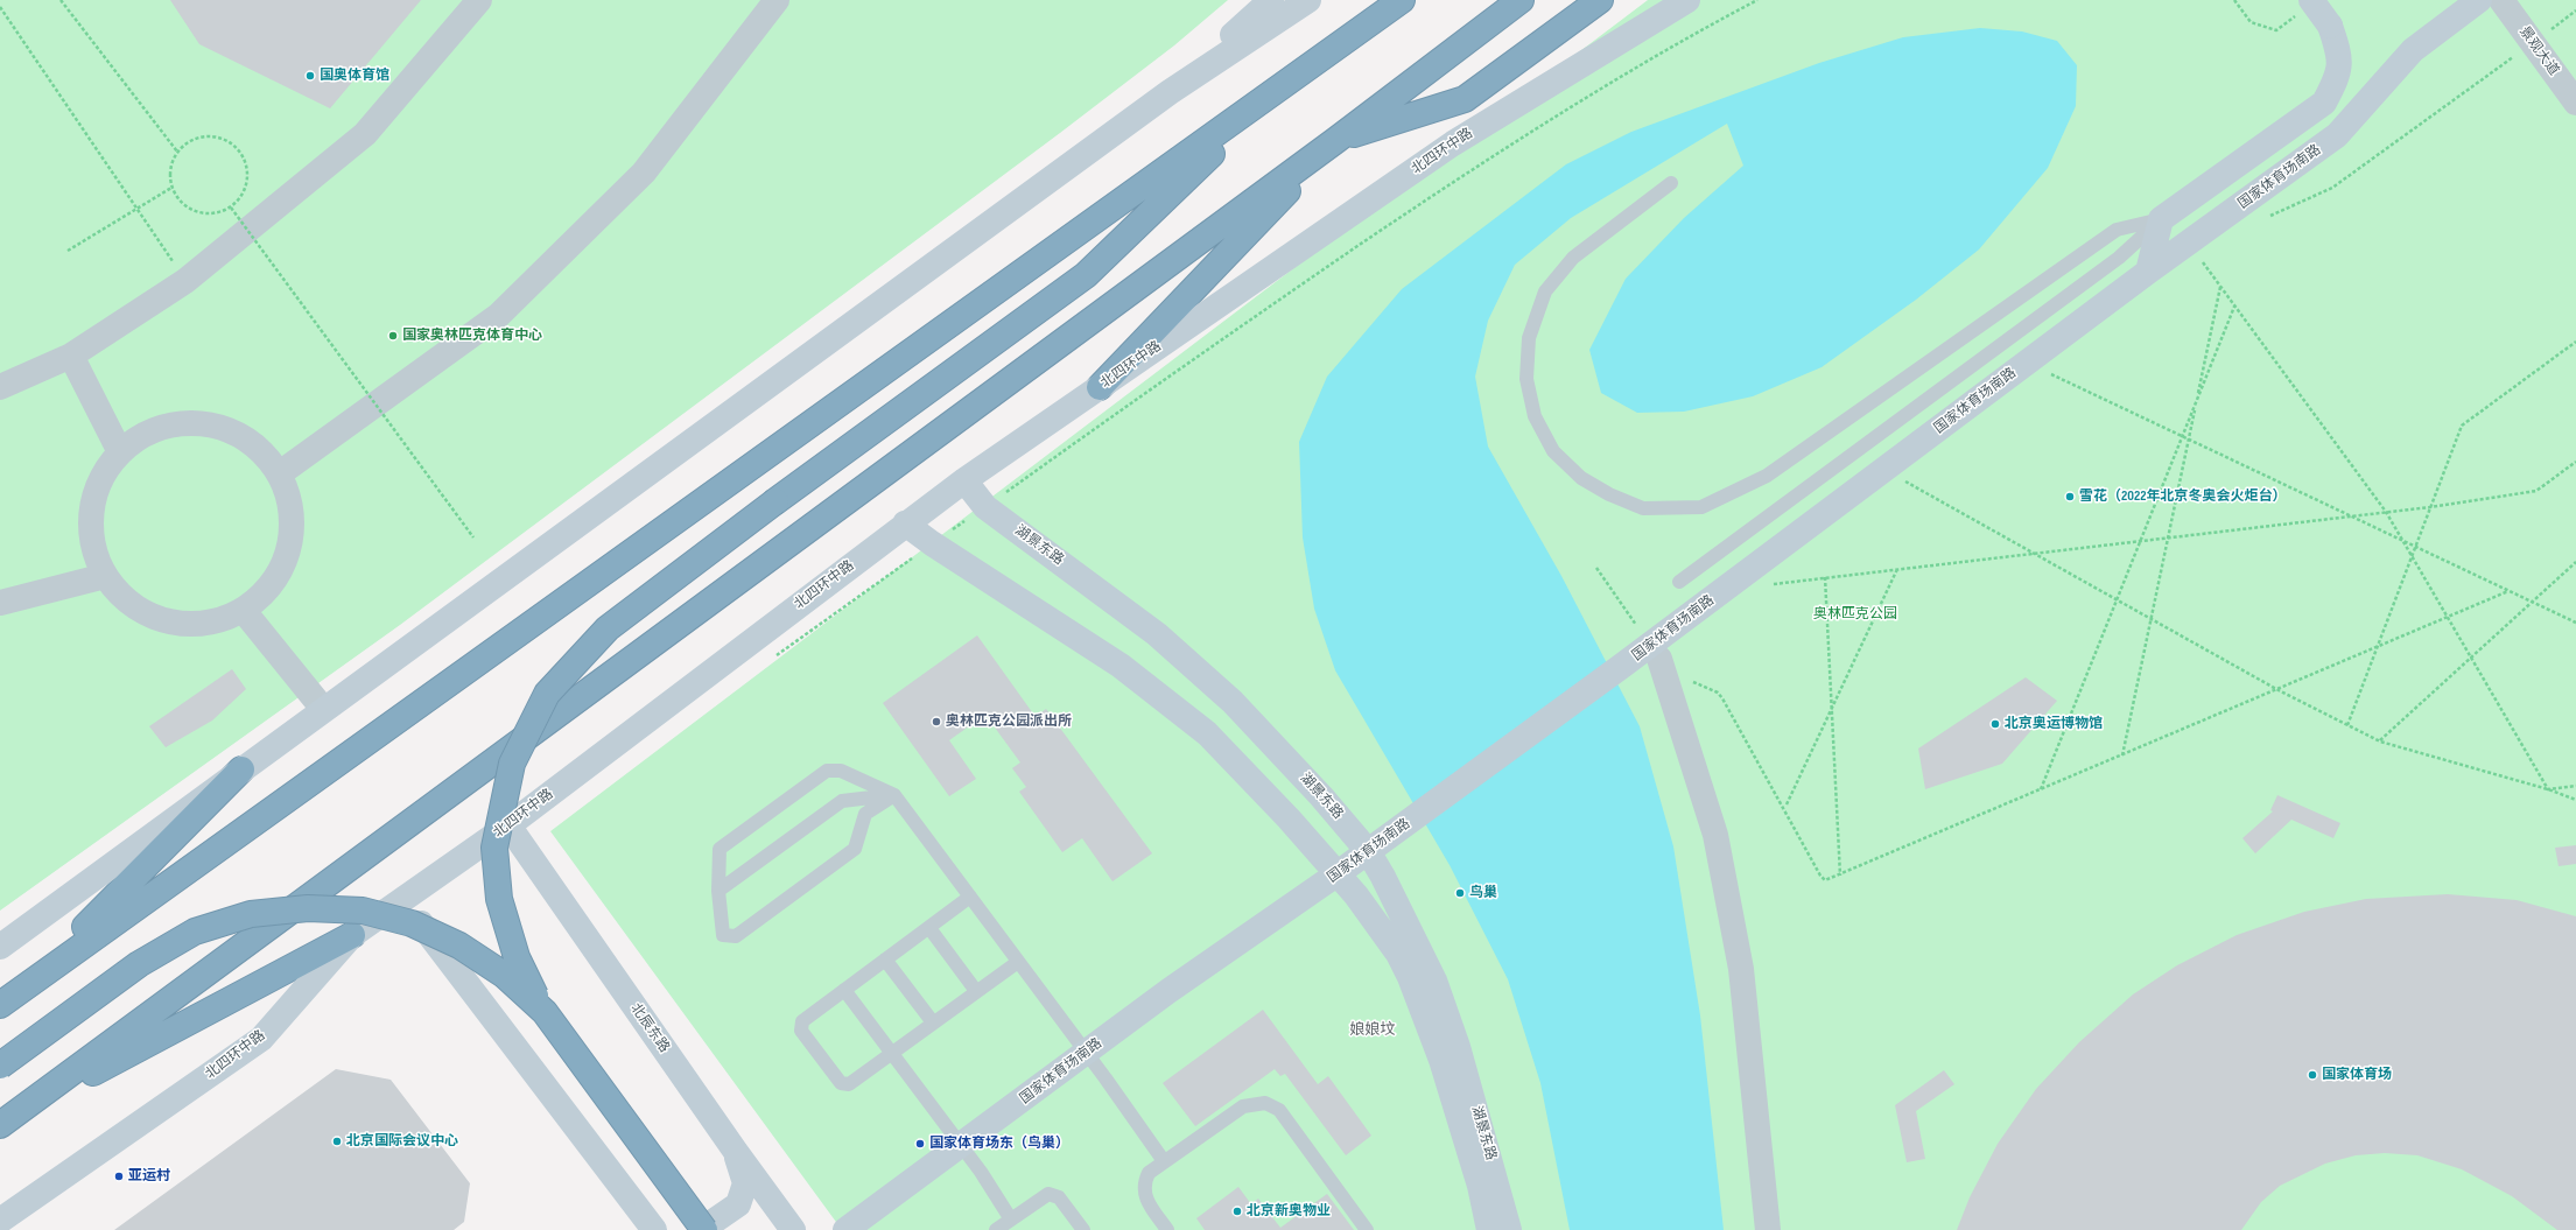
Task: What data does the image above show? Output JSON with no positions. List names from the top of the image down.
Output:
{
  "streets": {
    "street": [
      "景观大道",
      "北四环中路",
      "国家体育场南路",
      "湖景东路",
      "北辰东路"
    ]
  },
  "crossings": [
    ["北四环中路", "湖景东路"],
    ["北四环中路", "北辰东路"],
    ["国家体育场南路", "湖景东路"]
  ],
  "districts": ["娘娘坟"],
  "parks": ["奥林匹克公园"],
  "places": [
    "国奥体育馆",
    "国家奥林匹克体育中心",
    "雪花（2022年北京冬奥会火炬台）",
    "奥林匹克公园派出所",
    "北京奥运博物馆",
    "鸟巢",
    "国家体育场",
    "北京国际会议中心",
    "国家体育场东（鸟巢）",
    "亚运村",
    "北京新奥物业"
  ]
}
